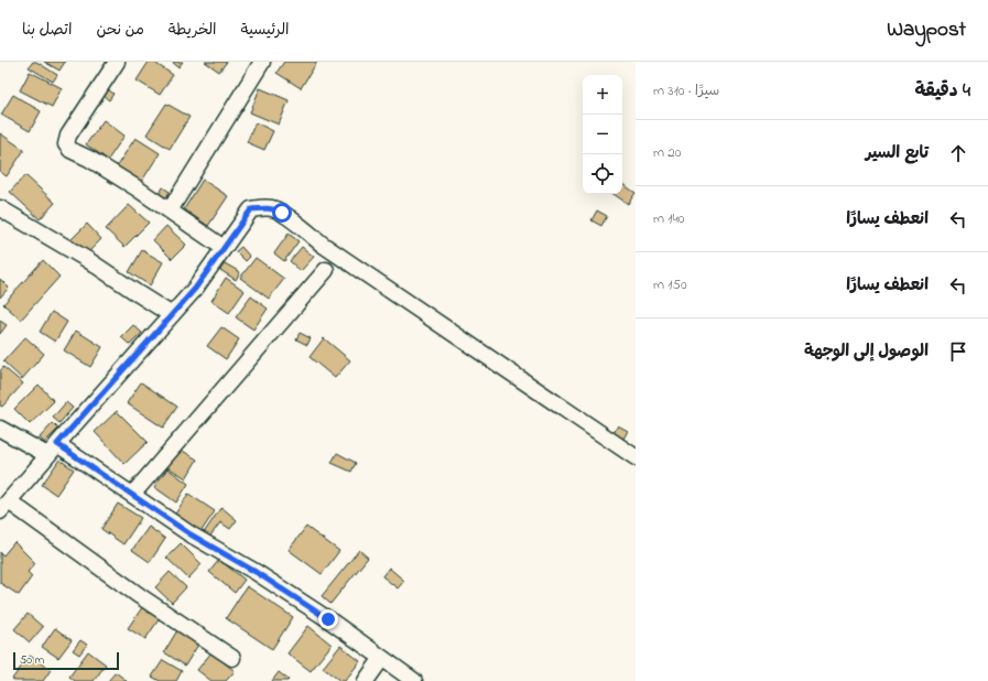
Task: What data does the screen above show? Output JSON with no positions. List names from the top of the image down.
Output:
{
  "scale_bar": "50 m",
  "page": {
    "header": "Waypost",
    "nav": [
      "الرئيسية",
      "الخريطة",
      "من نحن",
      "اتصل بنا"
    ],
    "heading": ["4 دقيقة", "سيرًا · 310 m"],
    "map_buttons": ["+", "−"],
    "list": [
      ["تابع السير", "20 m"],
      ["انعطف يسارًا", "140 m"],
      ["انعطف يسارًا", "150 m"],
      "الوصول إلى الوجهة"
    ],
    "scale": "50 m"
  }
}
